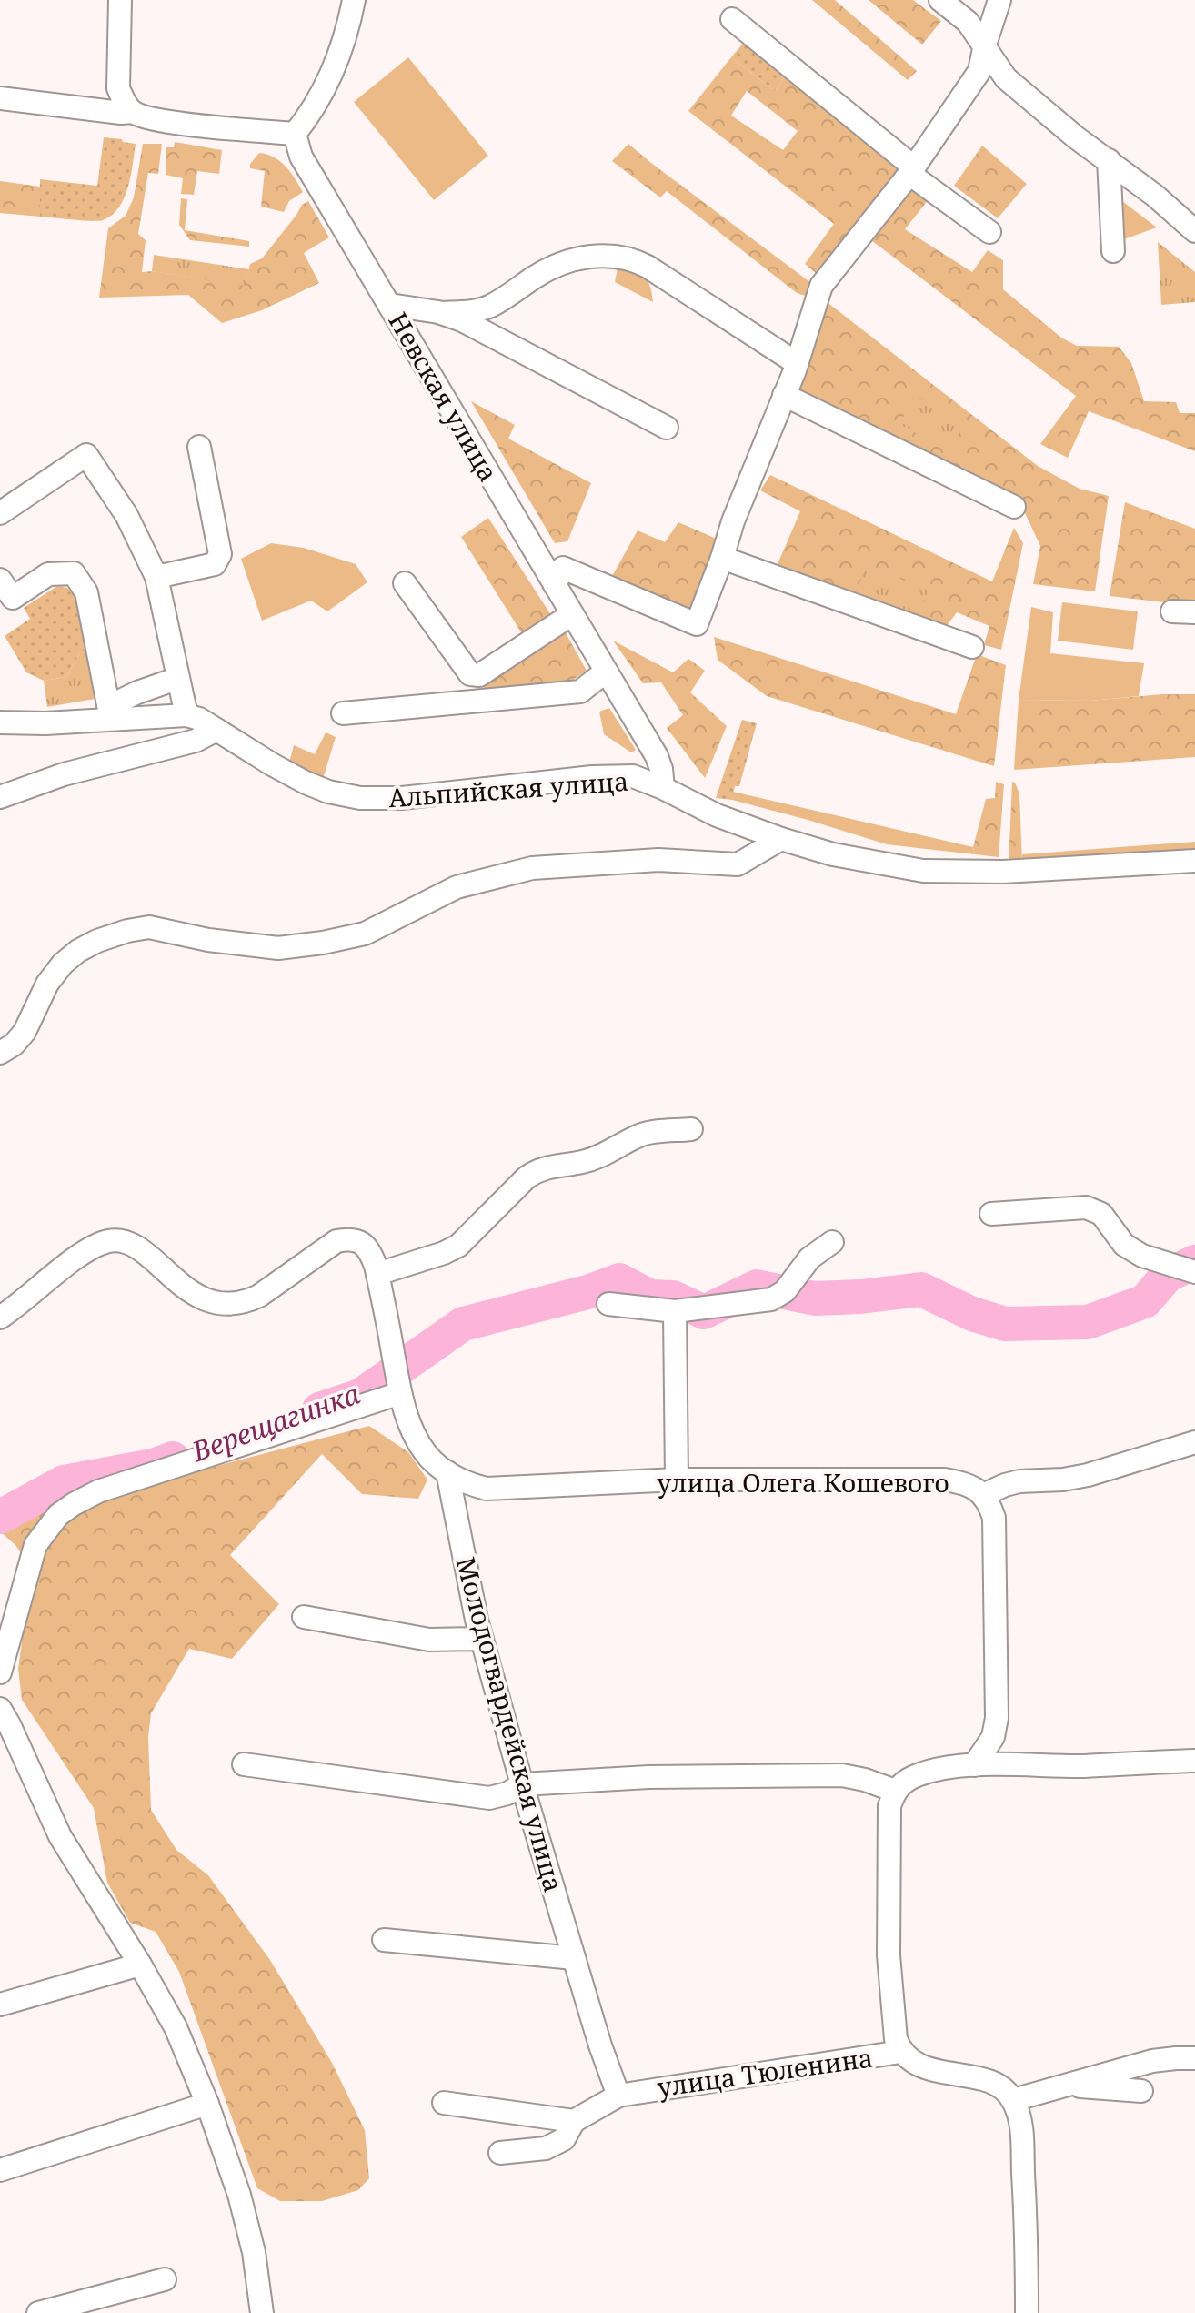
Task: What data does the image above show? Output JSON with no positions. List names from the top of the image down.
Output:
{
  "streets": {
    "street": [
      "Невская улица",
      "Альпийская улица",
      "улица Олега Кошевого",
      "Молодогвардейская улица",
      "улица Тюленина"
    ]
  },
  "crossings": [
    ["Невская улица", "Альпийская улица"],
    ["улица Олега Кошевого", "Молодогвардейская улица"],
    ["Молодогвардейская улица", "улица Тюленина"]
  ],
  "water": ["Верещагинка"]
}
